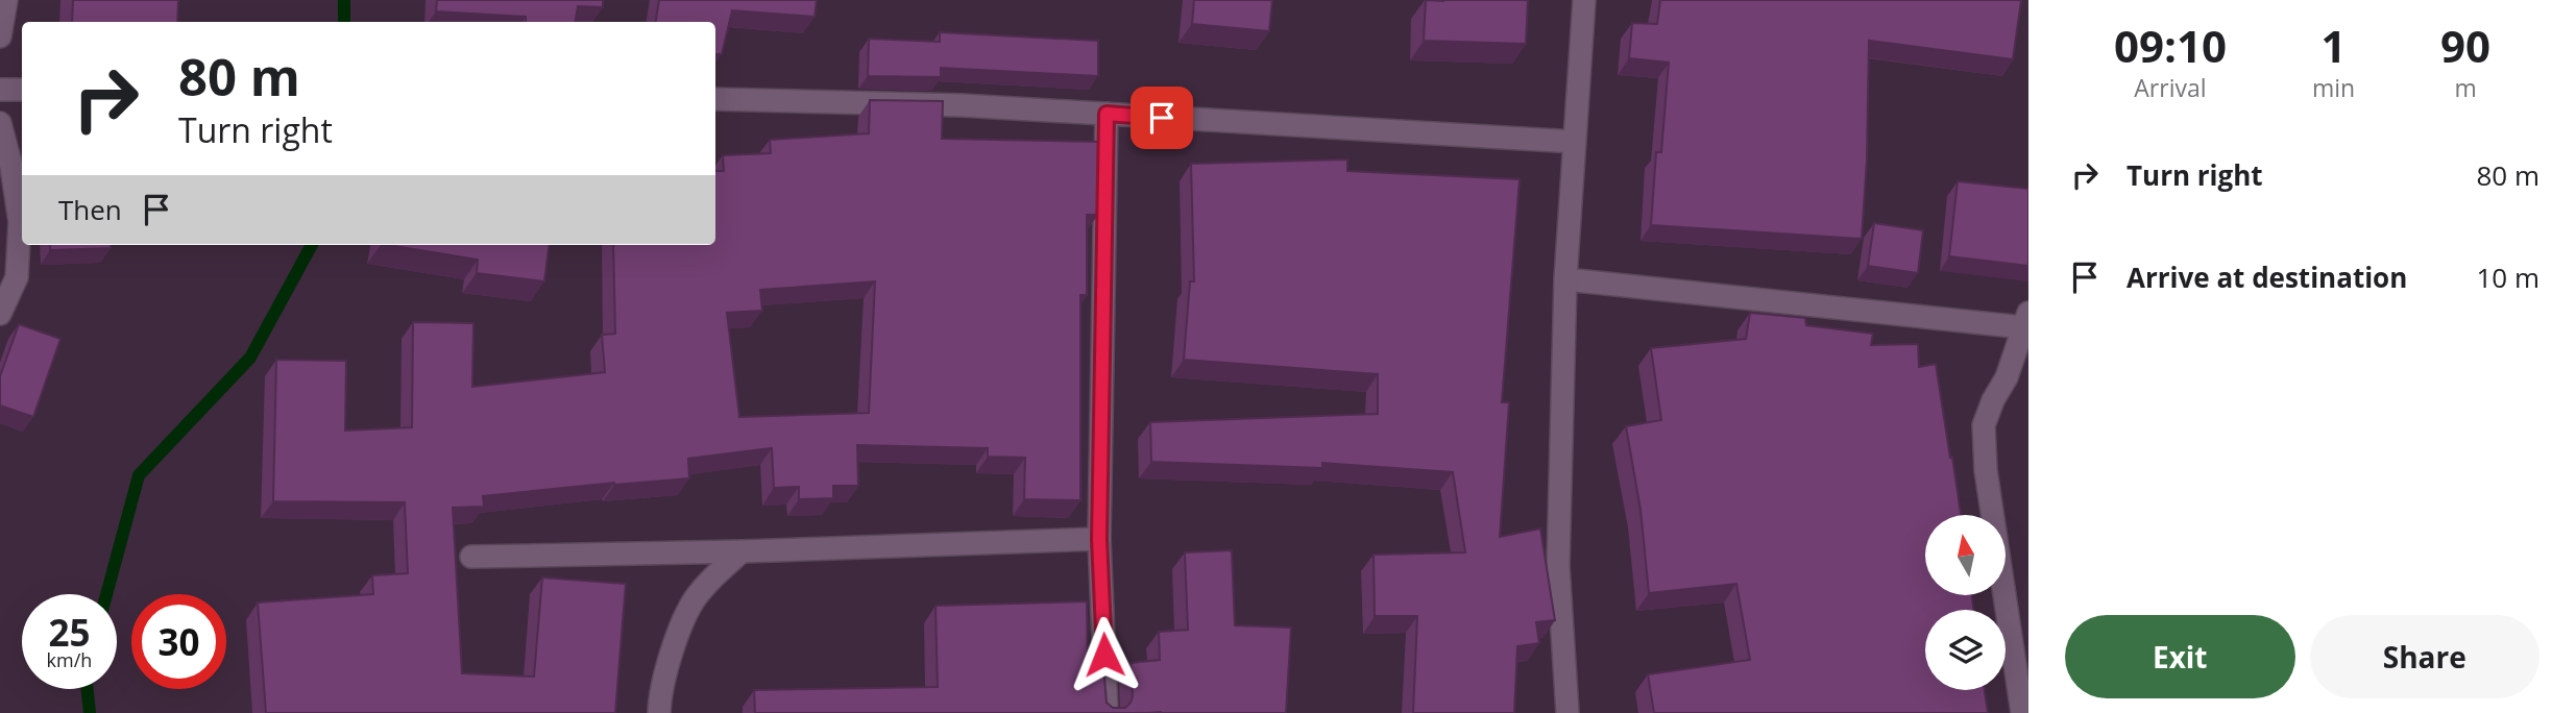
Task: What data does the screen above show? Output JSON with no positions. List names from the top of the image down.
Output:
{
  "north": "top",
  "page": {
    "eta": [
      "09:10",
      "Arrival",
      "1",
      "min",
      "90",
      "m"
    ],
    "turn": ["80 m", "Turn right"],
    "list": [
      {
        "name": "Turn right",
        "value": "80 m"
      },
      {
        "name": "Arrive at destination",
        "value": "10 m"
      }
    ],
    "then": "Then",
    "speed": "25 km/h",
    "limit": "30",
    "buttons": ["Exit", "Share"]
  }
}
